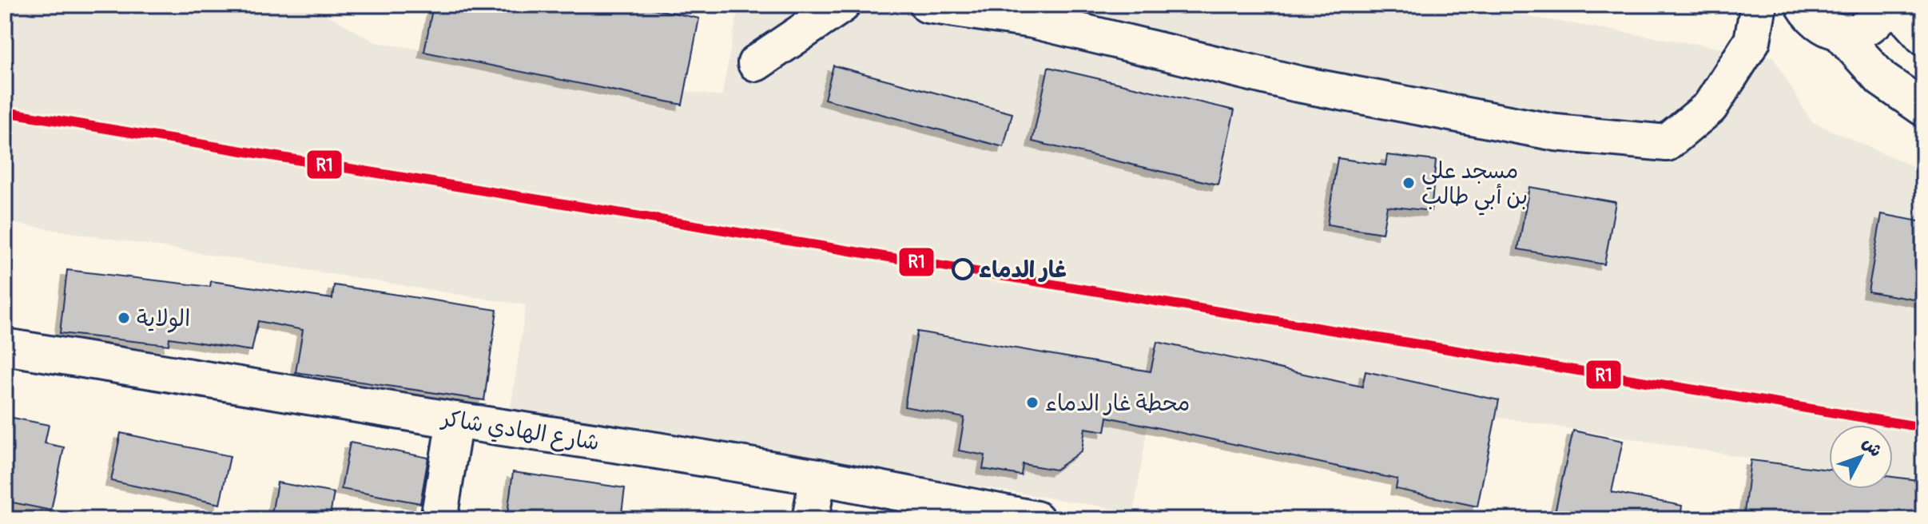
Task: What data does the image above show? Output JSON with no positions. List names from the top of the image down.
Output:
{
  "streets": {
    "street": ["شارع الهادي شاكر"]
  },
  "places": [
    "مسجد علي بن أبي طالب",
    "غار الدماء",
    "الولاية",
    "محطة غار الدماء"
  ],
  "lines": ["transit line R1"],
  "north": "top right"
}
